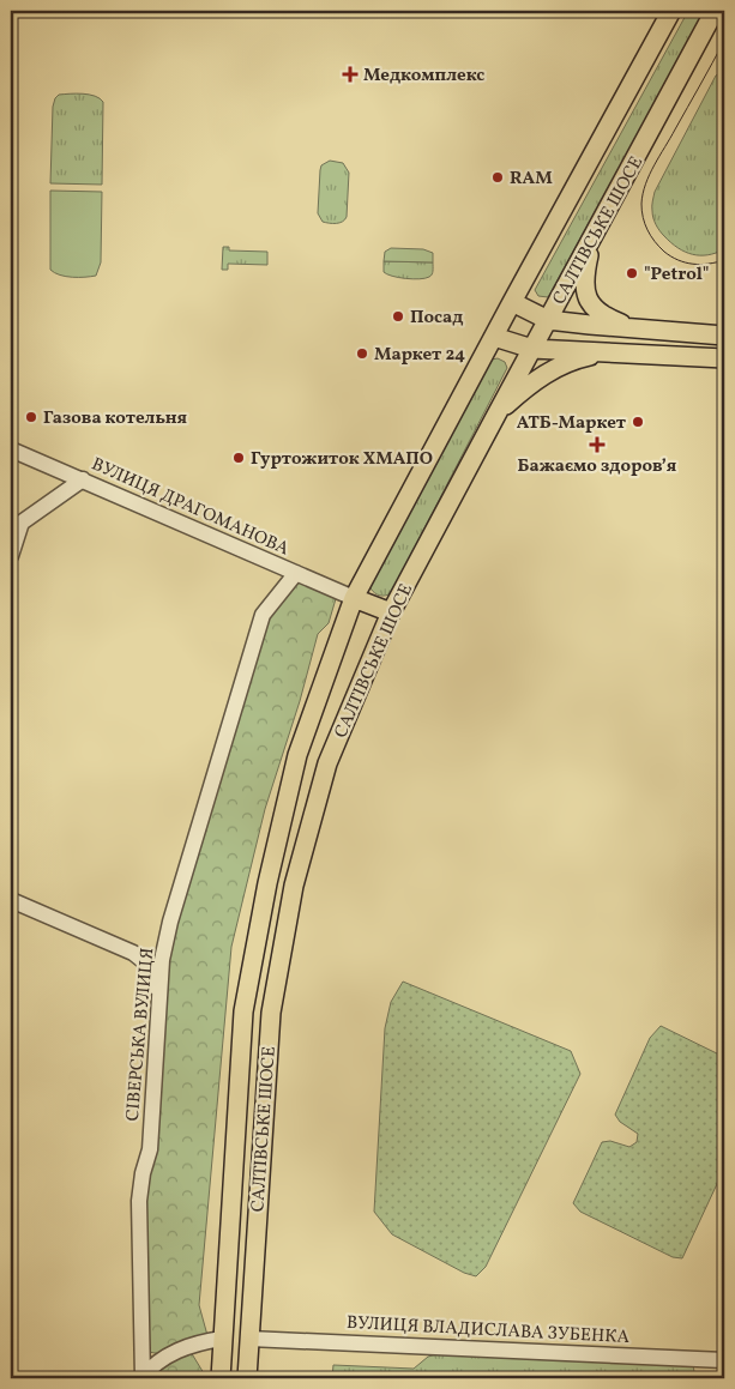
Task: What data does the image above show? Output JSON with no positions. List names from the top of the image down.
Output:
{
  "streets": {
    "main road": ["САЛТІВСЬКЕ ШОСЕ"],
    "street": ["ВУЛИЦЯ ДРАГОМАНОВА", "СІВЕРСЬКА ВУЛИЦЯ", "ВУЛИЦЯ ВЛАДИСЛАВА ЗУБЕНКА"]
  },
  "crossings": [
    ["САЛТІВСЬКЕ ШОСЕ", "ВУЛИЦЯ ДРАГОМАНОВА"],
    ["САЛТІВСЬКЕ ШОСЕ", "ВУЛИЦЯ ВЛАДИСЛАВА ЗУБЕНКА"],
    ["ВУЛИЦЯ ДРАГОМАНОВА", "СІВЕРСЬКА ВУЛИЦЯ"]
  ],
  "places": {
    "health": ["Медкомплекс", "Бажаємо здоровʼя"],
    "other": [
      "RAM",
      "\"Petrol\"",
      "Посад",
      "Маркет 24",
      "Газова котельня",
      "АТБ-Маркет",
      "Гуртожиток ХМАПО"
    ]
  }
}
